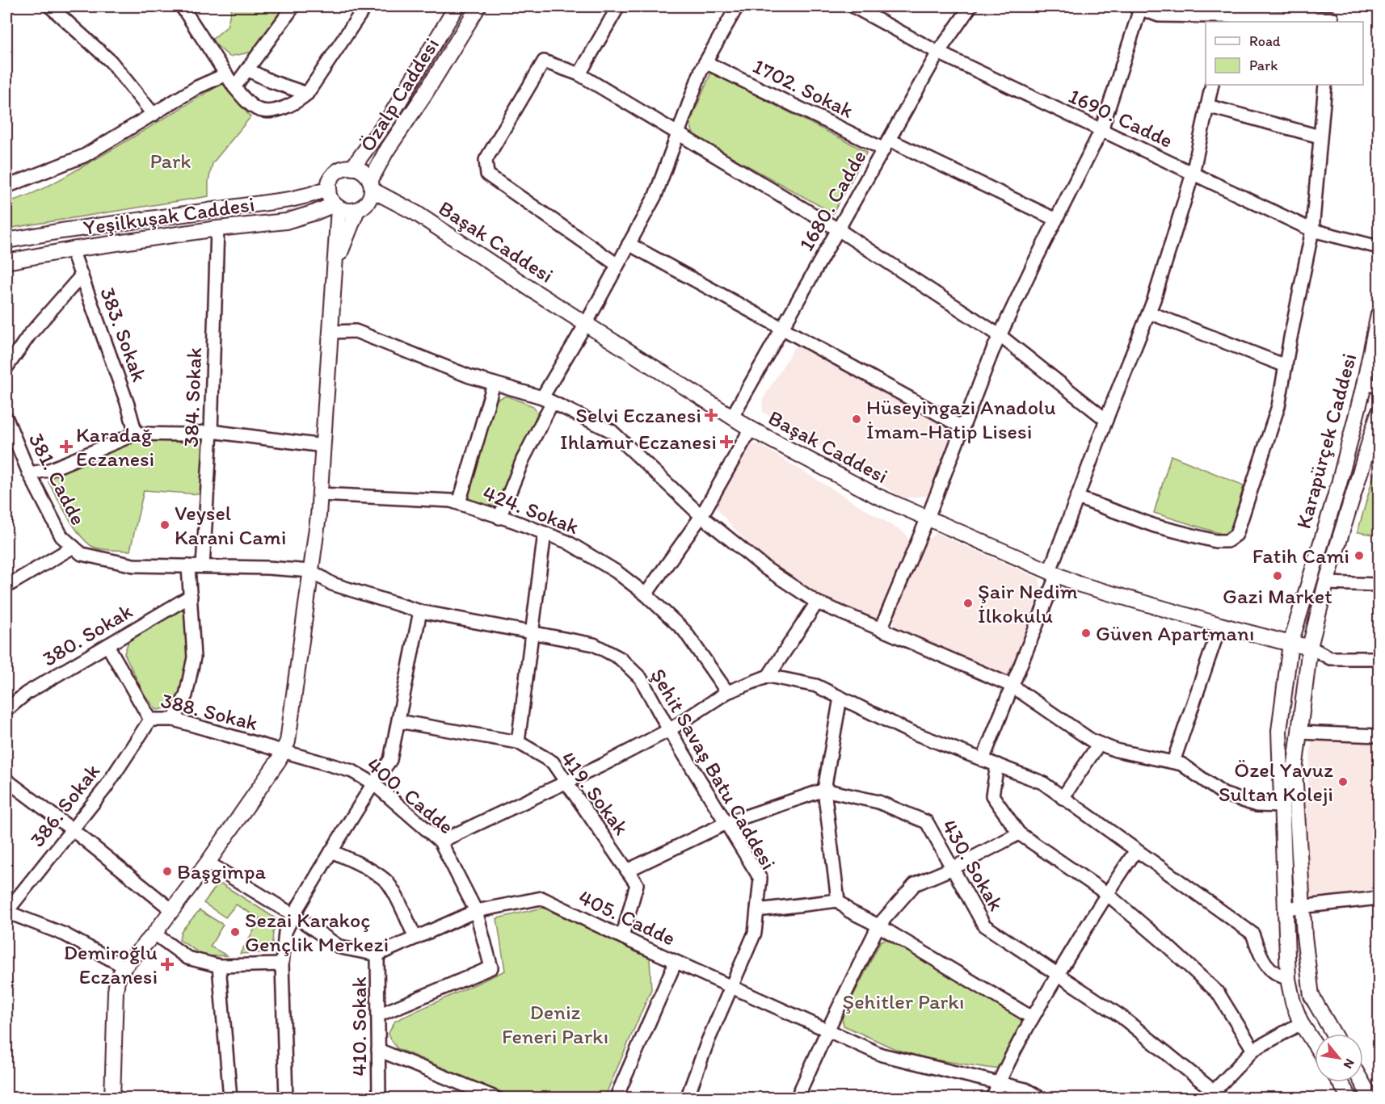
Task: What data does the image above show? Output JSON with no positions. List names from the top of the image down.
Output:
{
  "streets": {
    "main road": [
      "Özalp Caddesi",
      "Yeşilkuşak Caddesi",
      "Başak Caddesi",
      "Karapürçek Caddesi"
    ],
    "street": [
      "1702. Sokak",
      "1690. Cadde",
      "1680. Cadde",
      "383. Sokak",
      "384. Sokak",
      "381. Cadde",
      "424. Sokak",
      "380. Sokak",
      "388. Sokak",
      "Şehit Savaş Batu Caddesi",
      "419. Sokak",
      "400. Cadde",
      "386. Sokak",
      "430. Sokak",
      "405. Cadde",
      "410. Sokak"
    ]
  },
  "crossings": [
    ["1702. Sokak", "1680. Cadde"],
    ["Özalp Caddesi", "Yeşilkuşak Caddesi"],
    ["Özalp Caddesi", "Başak Caddesi"],
    ["1690. Cadde", "1680. Cadde"],
    ["1680. Cadde", "Başak Caddesi"],
    ["Yeşilkuşak Caddesi", "Başak Caddesi"],
    ["Yeşilkuşak Caddesi", "383. Sokak"],
    ["Yeşilkuşak Caddesi", "384. Sokak"],
    ["Başak Caddesi", "Karapürçek Caddesi"],
    ["384. Sokak", "381. Cadde"],
    ["381. Cadde", "Şehit Savaş Batu Caddesi"],
    ["380. Sokak", "388. Sokak"],
    ["388. Sokak", "400. Cadde"],
    ["388. Sokak", "386. Sokak"],
    ["Şehit Savaş Batu Caddesi", "405. Cadde"],
    ["419. Sokak", "405. Cadde"],
    ["400. Cadde", "405. Cadde"],
    ["400. Cadde", "410. Sokak"],
    ["405. Cadde", "410. Sokak"]
  ],
  "parks": ["Park", "Şehitler Parkı", "Deniz Feneri Parkı"],
  "places": {
    "health": [
      "Selvi Eczanesi",
      "Ihlamur Eczanesi",
      "Karadağ Eczanesi",
      "Demiroğlu Eczanesi"
    ],
    "other": [
      "Hüseyingazi Anadolu İmam-Hatip Lisesi",
      "Veysel Karani Cami",
      "Fatih Cami",
      "Gazi Market",
      "Şair Nedim İlkokulu",
      "Güven Apartmanı",
      "Özel Yavuz Sultan Koleji",
      "Başgimpa",
      "Sezai Karakoç Gençlik Merkezi"
    ]
  },
  "legend": ["Road", "Park"],
  "north": "bottom right"
}
